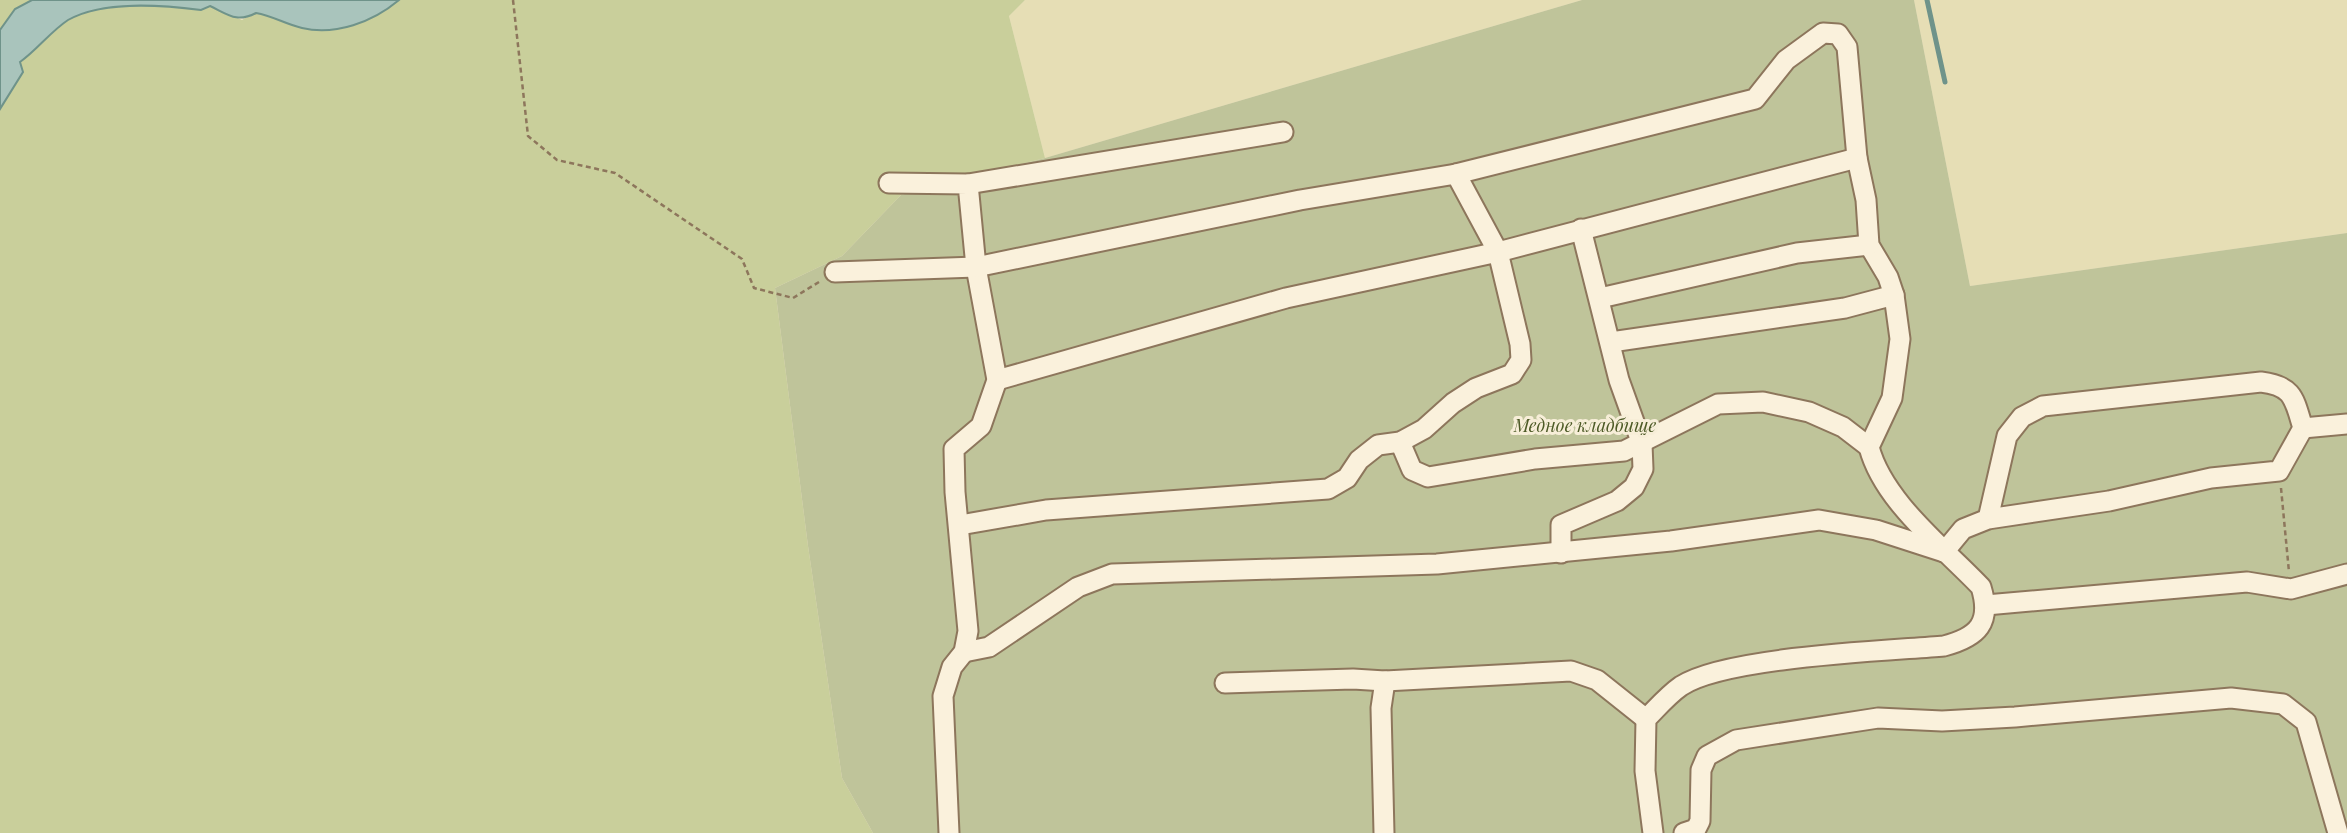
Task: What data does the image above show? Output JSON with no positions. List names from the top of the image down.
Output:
{
  "parks": ["Медное кладбище"]
}
